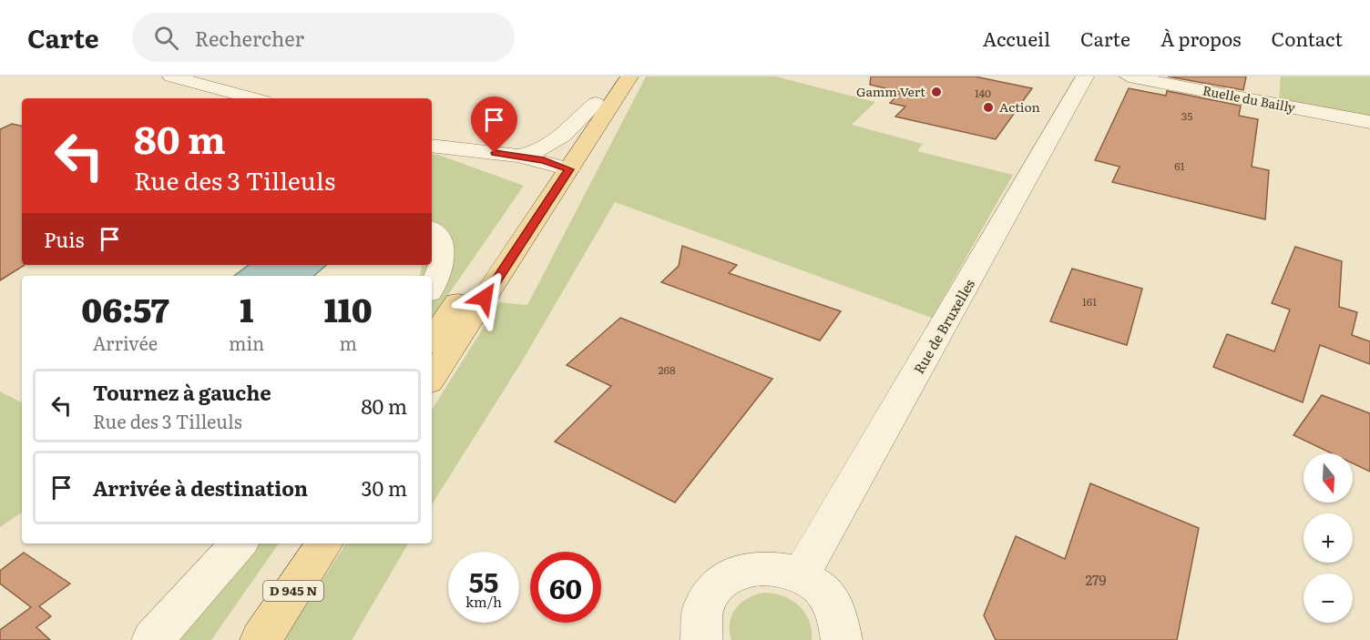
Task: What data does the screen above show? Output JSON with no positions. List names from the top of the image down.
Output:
{
  "streets": {
    "main road": ["D 945 N"],
    "street": ["Ruelle du Bailly", "Rue de Bruxelles"]
  },
  "places": ["Gamm Vert", "Action"],
  "house_numbers": [
    "140",
    "35",
    "61",
    "161",
    "268",
    "279"
  ],
  "north": "bottom",
  "page": {
    "header": "Carte",
    "search": "Rechercher",
    "nav": [
      "Accueil",
      "Carte",
      "À propos",
      "Contact"
    ],
    "turn": ["80 m", "Rue des 3 Tilleuls"],
    "then": "Puis",
    "eta": [
      "06:57",
      "Arrivée",
      "1",
      "min",
      "110",
      "m"
    ],
    "list": [
      {
        "name": "Tournez à gauche",
        "note": "Rue des 3 Tilleuls",
        "value": "80 m"
      },
      {
        "name": "Arrivée à destination",
        "value": "30 m"
      }
    ],
    "map_buttons": ["+", "−"],
    "speed": "55 km/h",
    "limit": "60"
  }
}
